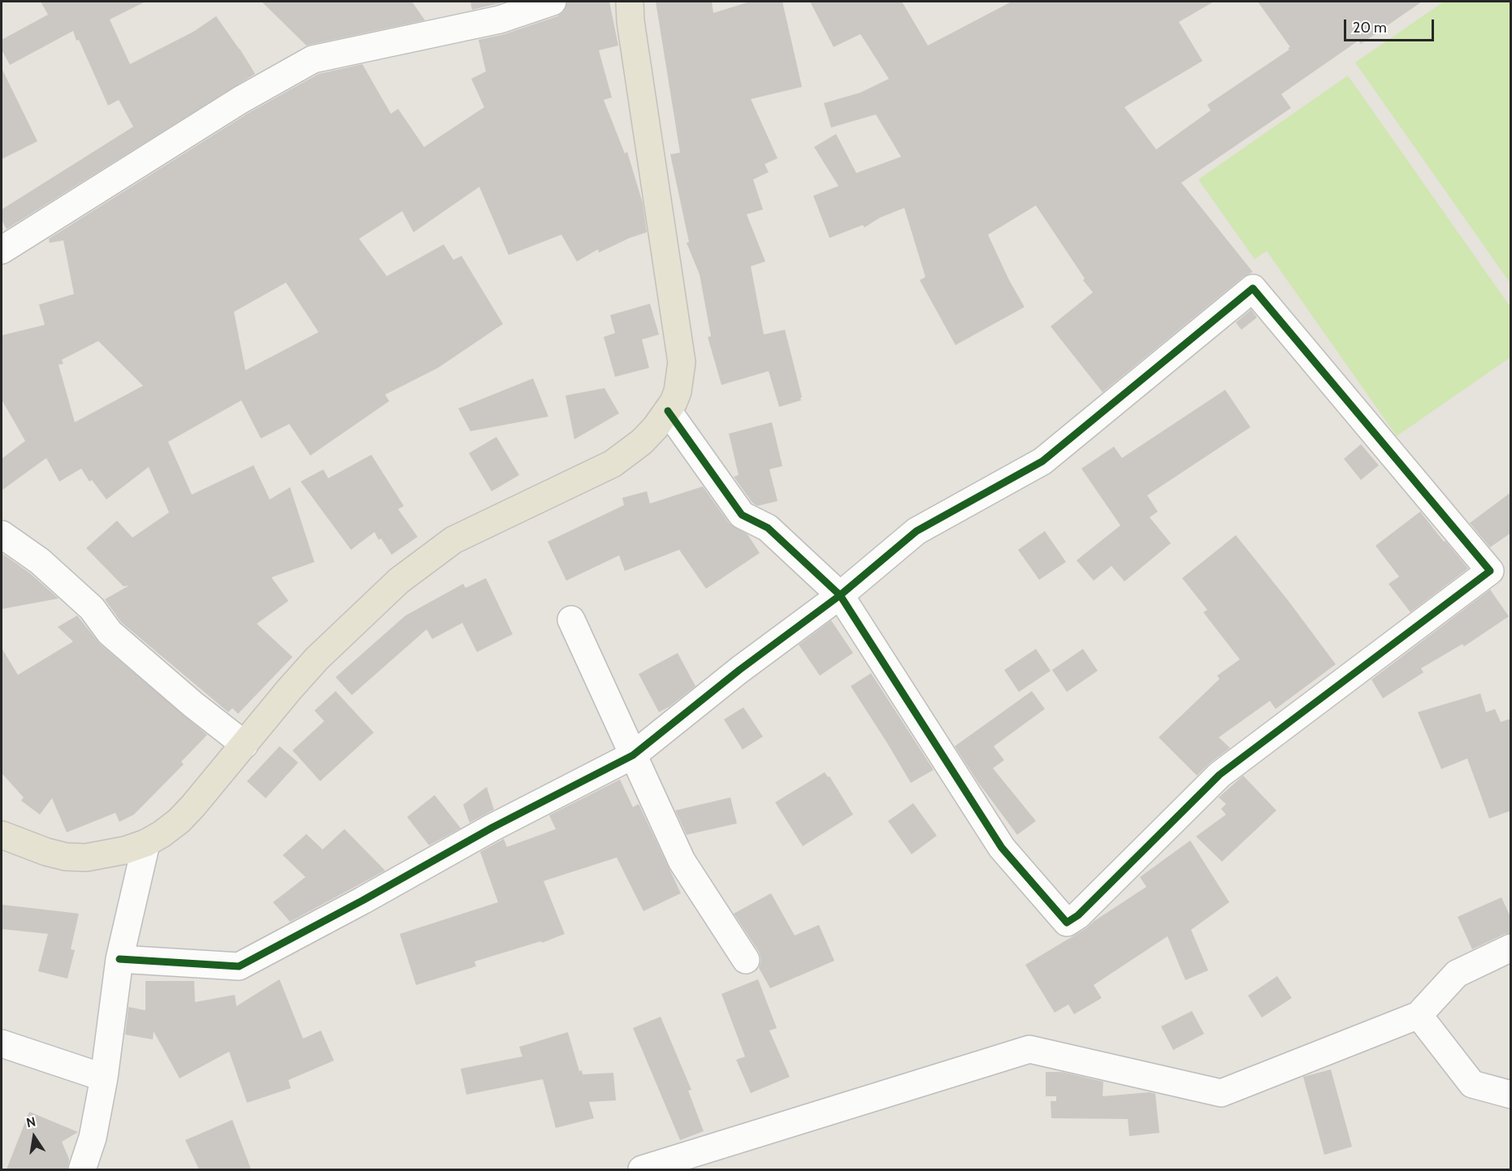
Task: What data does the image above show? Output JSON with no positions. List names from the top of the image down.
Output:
{
  "scale_bar": "20 m",
  "north": "top"
}
